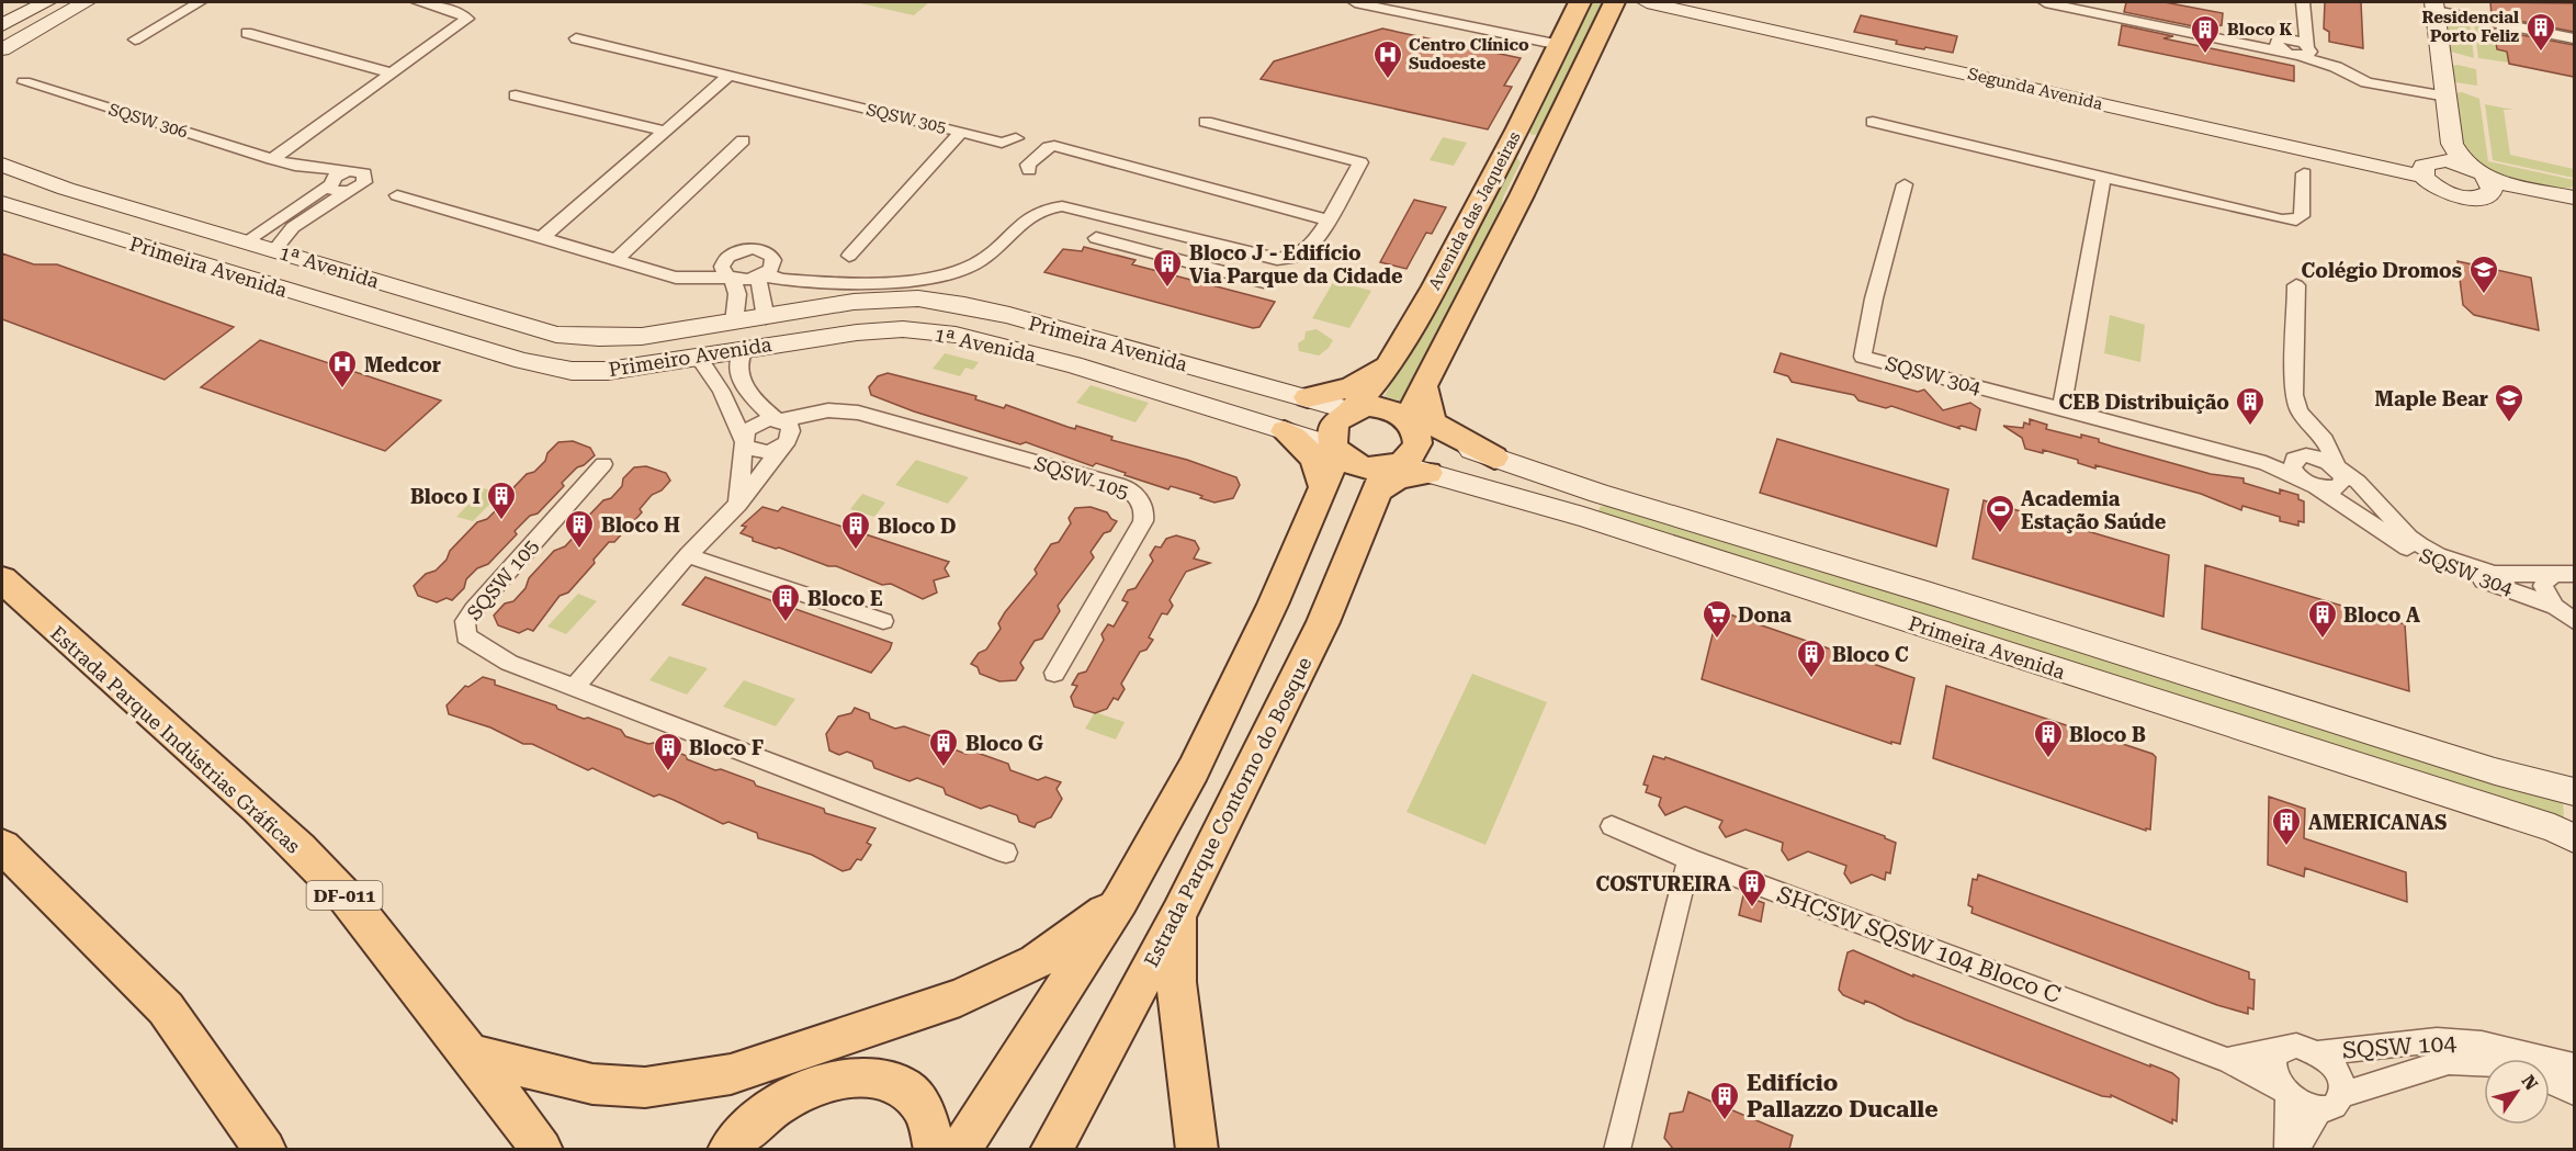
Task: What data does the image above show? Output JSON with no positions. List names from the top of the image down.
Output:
{
  "streets": {
    "main road": [
      "Segunda Avenida",
      "Avenida das Jaqueiras",
      "Primeira Avenida",
      "1ª Avenida",
      "Primeiro Avenida",
      "Estrada Parque Indústrias Gráficas",
      "Estrada Parque Contorno do Bosque",
      "DF-011"
    ],
    "street": [
      "SQSW 305",
      "SQSW 306",
      "SQSW 304",
      "SQSW 105",
      "SHCSW SQSW 104 Bloco C",
      "SQSW 104"
    ]
  },
  "crossings": [
    ["Avenida das Jaqueiras", "Primeira Avenida"],
    ["Avenida das Jaqueiras", "Estrada Parque Contorno do Bosque"],
    ["Primeira Avenida", "1ª Avenida"],
    ["Primeira Avenida", "Estrada Parque Contorno do Bosque"],
    ["1ª Avenida", "Primeiro Avenida"],
    ["SHCSW SQSW 104 Bloco C", "SQSW 104"]
  ],
  "places": {
    "building": [
      "Residencial Porto Feliz",
      "Bloco K",
      "Bloco J - Edifício Via Parque da Cidade",
      "CEB Distribuição",
      "Bloco I",
      "Bloco H",
      "Bloco D",
      "Bloco E",
      "Bloco A",
      "Bloco C",
      "Bloco B",
      "Bloco G",
      "Bloco F",
      "AMERICANAS",
      "COSTUREIRA",
      "Edifício Pallazzo Ducalle"
    ],
    "hospital": ["Centro Clínico Sudoeste", "Medcor"],
    "school or university": ["Colégio Dromos", "Maple Bear"],
    "sports": ["Academia Estação Saúde"],
    "supermarket": ["Dona"]
  },
  "north": "top right"
}
